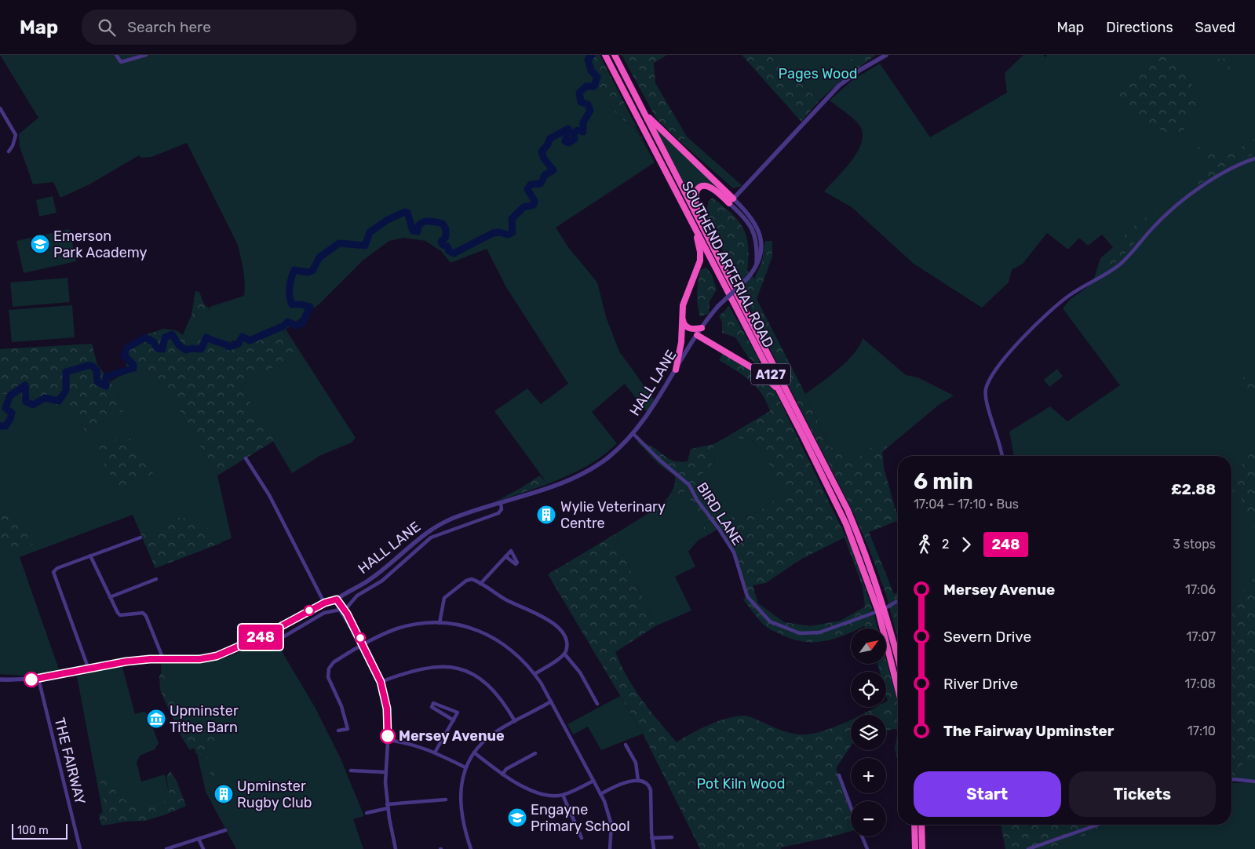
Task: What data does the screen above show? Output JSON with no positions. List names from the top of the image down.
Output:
{
  "streets": {
    "highway": ["SOUTHEND ARTERIAL ROAD", "A127"],
    "street": ["HALL LANE", "BIRD LANE", "THE FAIRWAY"]
  },
  "crossings": [
    ["SOUTHEND ARTERIAL ROAD", "A127"],
    ["SOUTHEND ARTERIAL ROAD", "BIRD LANE"],
    ["A127", "HALL LANE"],
    ["HALL LANE", "BIRD LANE"],
    ["HALL LANE", "THE FAIRWAY"]
  ],
  "parks": ["Pages Wood", "Pot Kiln Wood"],
  "places": {
    "school or university": ["Emerson Park Academy", "Engayne Primary School"],
    "building": ["Wylie Veterinary Centre", "Upminster Rugby Club"],
    "museum": ["Upminster Tithe Barn"],
    "other": ["Mersey Avenue"]
  },
  "lines": ["bus line 248"],
  "scale_bar": "100 m",
  "north": "top right",
  "page": {
    "header": "Map",
    "search": "Search here",
    "nav": ["Map", "Directions", "Saved"],
    "on_map": "248",
    "heading": ["6 min", "17:04 – 17:10 · Bus", "£2.88"],
    "legs": ["2", "248", "3 stops"],
    "list": [
      {
        "name": "Mersey Avenue",
        "value": "17:06"
      },
      {
        "name": "Severn Drive",
        "value": "17:07"
      },
      {
        "name": "River Drive",
        "value": "17:08"
      },
      {
        "name": "The Fairway Upminster",
        "value": "17:10"
      }
    ],
    "map_buttons": ["+", "−"],
    "buttons": ["Start", "Tickets"],
    "scale": "100 m"
  }
}
